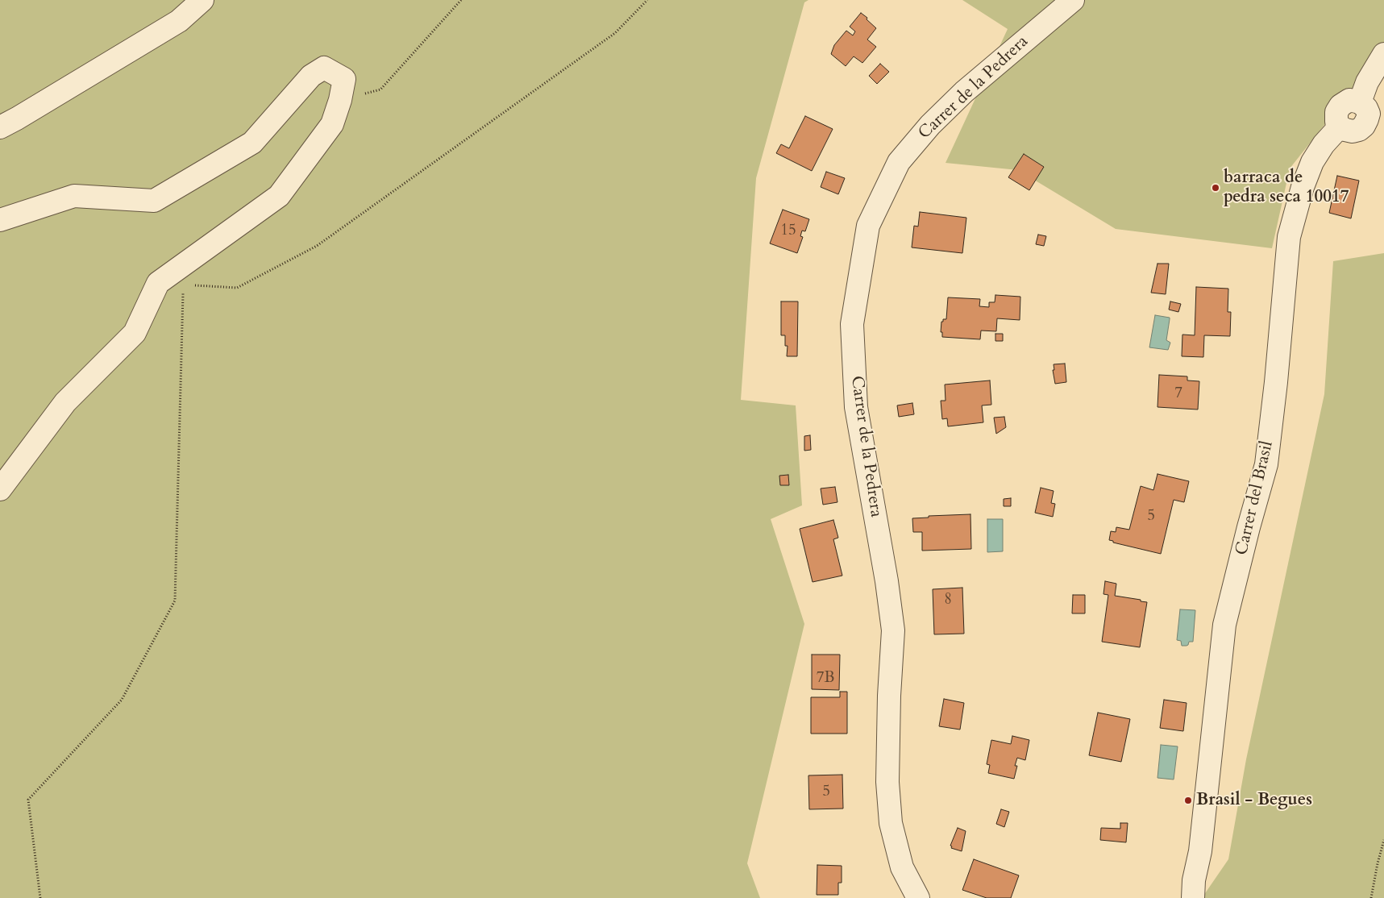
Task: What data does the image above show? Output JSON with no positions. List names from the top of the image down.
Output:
{
  "streets": {
    "street": ["Carrer de la Pedrera", "Carrer del Brasil"]
  },
  "places": ["barraca de pedra seca 10017", "Brasil - Begues"],
  "house_numbers": [
    "15",
    "7",
    "5",
    "8",
    "7B",
    "5"
  ]
}
